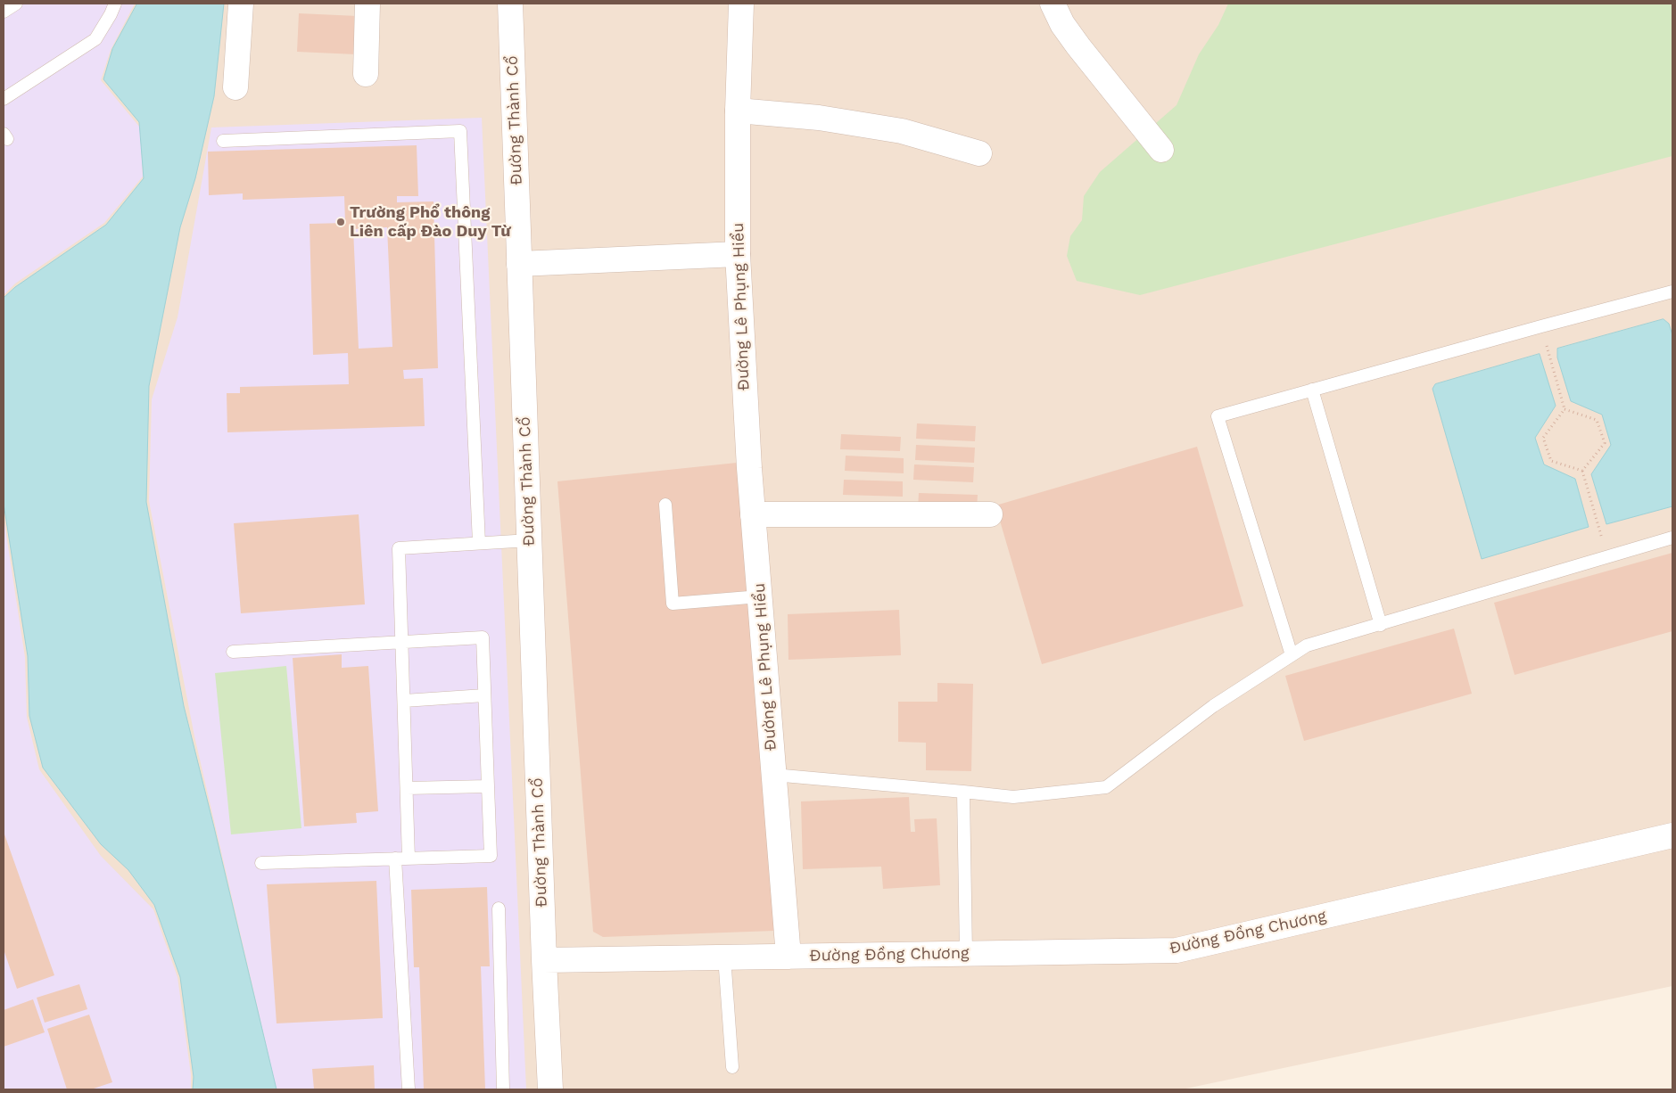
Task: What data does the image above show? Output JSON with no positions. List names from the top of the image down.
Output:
{
  "streets": {
    "street": ["Đường Thành Cổ", "Đường Lê Phụng Hiểu", "Đường Đồng Chương"]
  },
  "crossings": [
    ["Đường Lê Phụng Hiểu", "Đường Đồng Chương"]
  ],
  "places": ["Trường Phổ thông Liên cấp Đào Duy Từ"]
}
